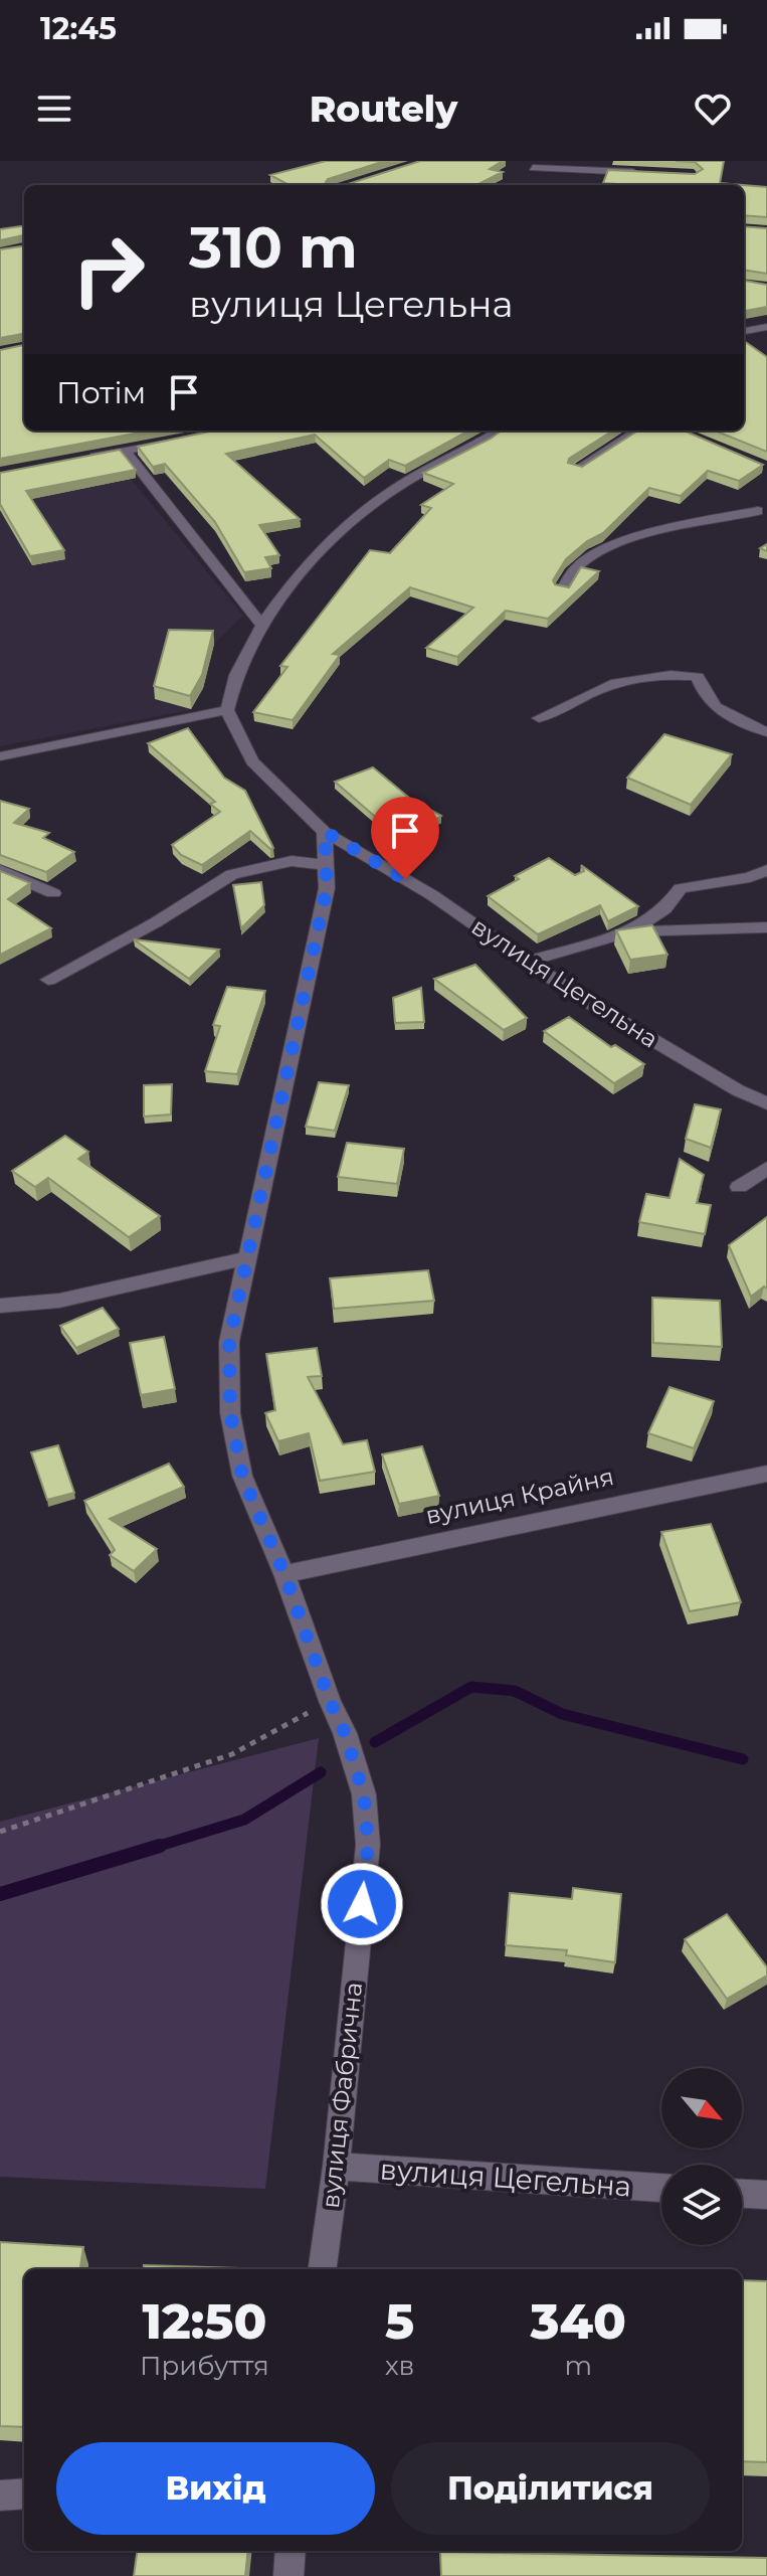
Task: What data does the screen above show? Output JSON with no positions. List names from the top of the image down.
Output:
{
  "streets": {
    "street": ["вулиця Цегельна", "вулиця Крайня", "вулиця Фабрична"]
  },
  "crossings": [
    ["вулиця Цегельна", "вулиця Фабрична"],
    ["вулиця Крайня", "вулиця Фабрична"]
  ],
  "north": "bottom right",
  "page": {
    "status": "12:45",
    "header": "Routely",
    "turn": ["310 m", "вулиця Цегельна"],
    "then": "Потім",
    "eta": [
      "12:50",
      "Прибуття",
      "5",
      "хв",
      "340",
      "m"
    ],
    "buttons": ["Вихід", "Поділитися"]
  }
}
